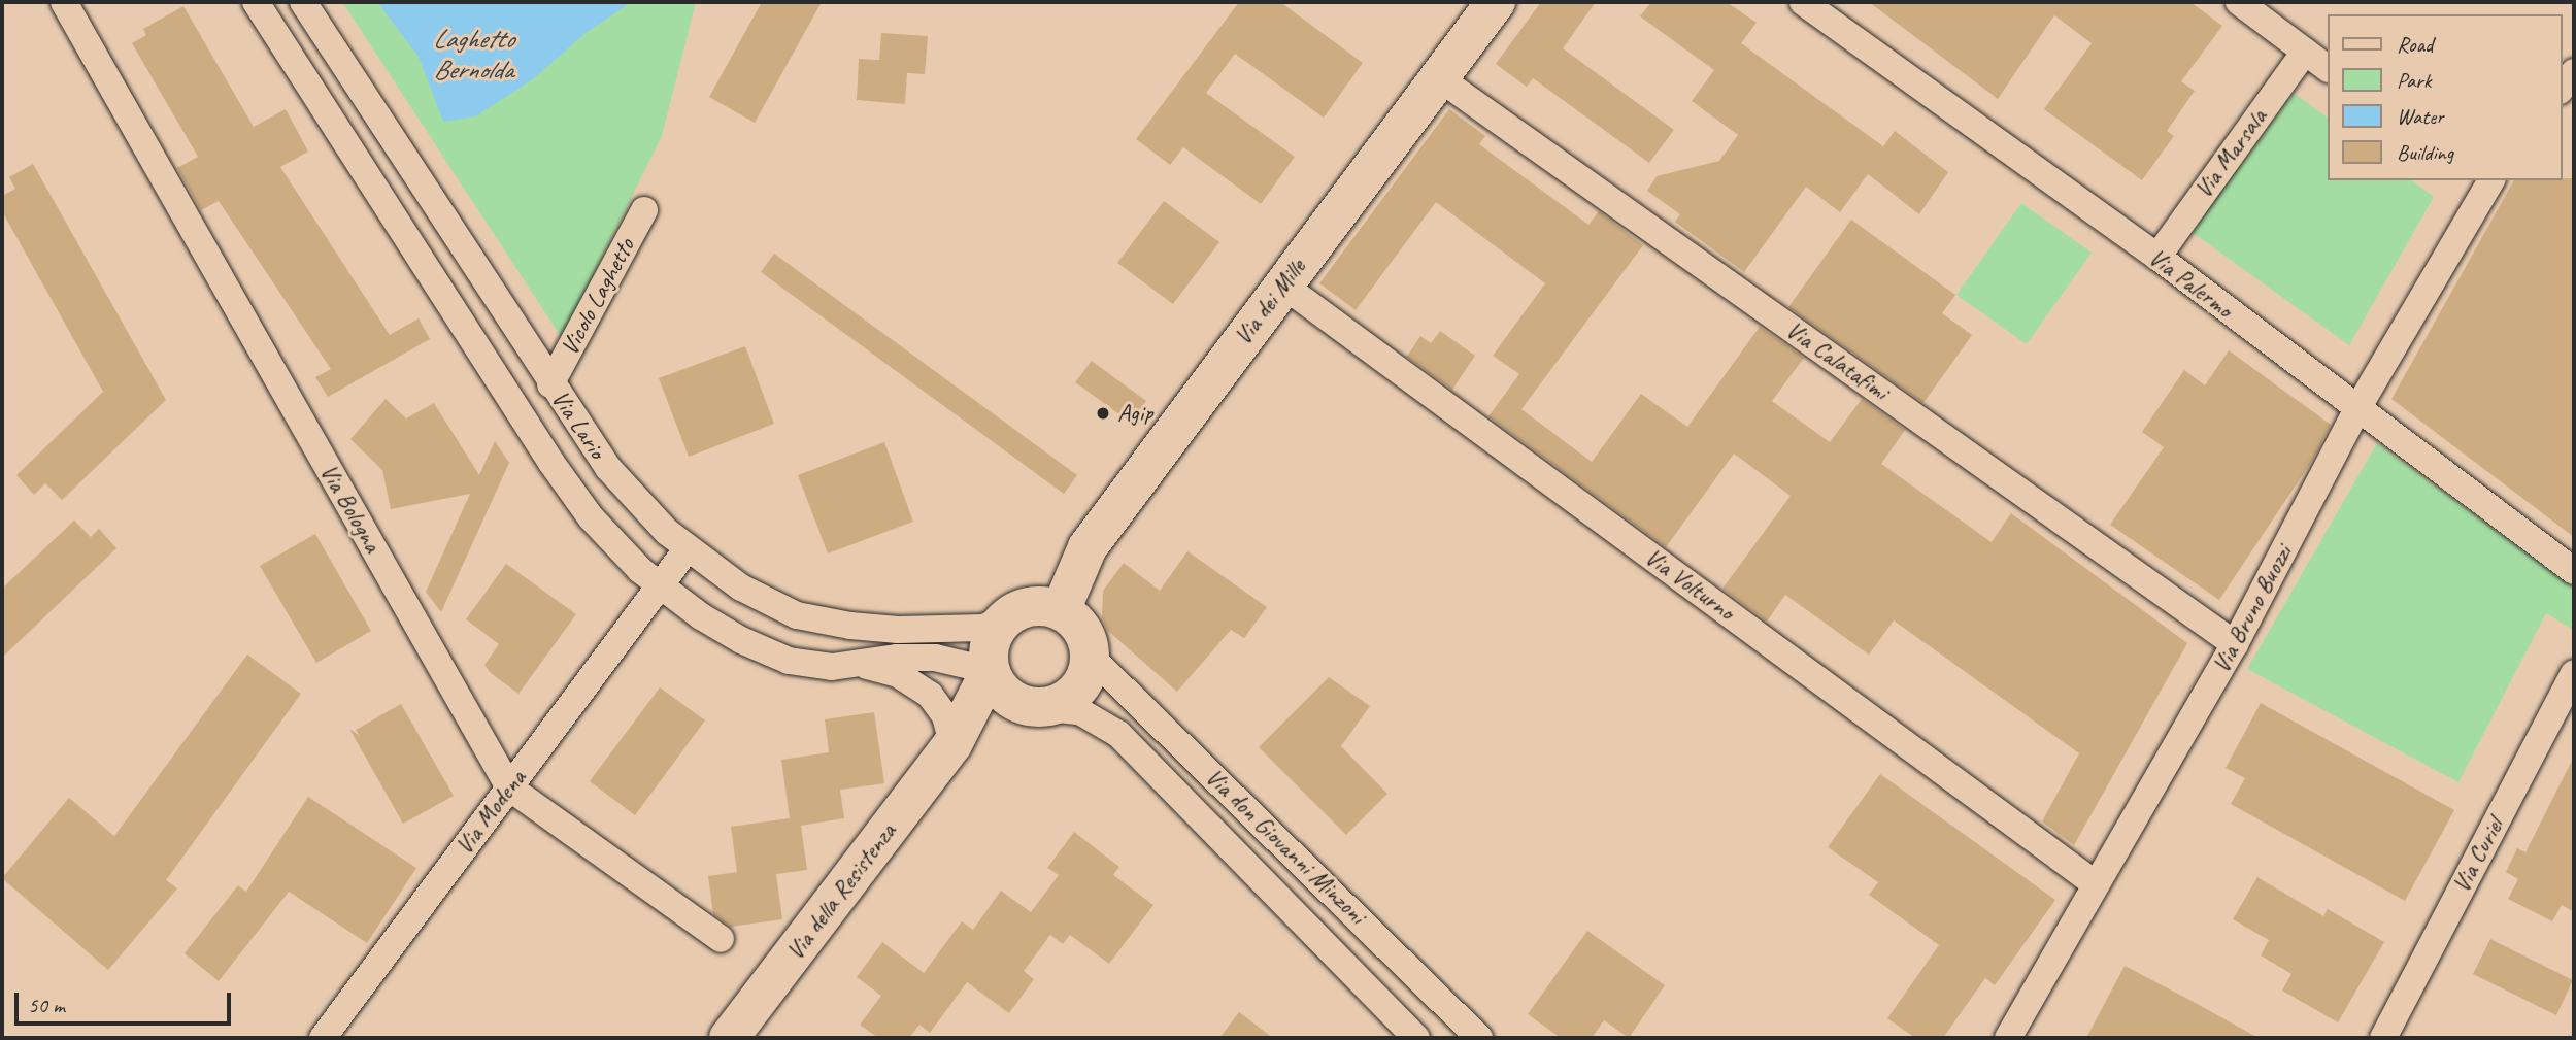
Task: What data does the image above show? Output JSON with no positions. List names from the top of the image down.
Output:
{
  "streets": {
    "street": [
      "Via Marsala",
      "Via Palermo",
      "Vicolo Laghetto",
      "Via dei Mille",
      "Via Calatafimi",
      "Via Lario",
      "Via Bologna",
      "Via Volturno",
      "Via Bruno Buozzi",
      "Via Modena",
      "Via don Giovanni Minzoni",
      "Via Curiel",
      "Via della Resistenza"
    ]
  },
  "crossings": [
    ["Via Marsala", "Via Palermo"],
    ["Via Palermo", "Via Bruno Buozzi"],
    ["Vicolo Laghetto", "Via Lario"],
    ["Via dei Mille", "Via Calatafimi"],
    ["Via dei Mille", "Via Lario"],
    ["Via dei Mille", "Via Volturno"],
    ["Via dei Mille", "Via don Giovanni Minzoni"],
    ["Via dei Mille", "Via della Resistenza"],
    ["Via Calatafimi", "Via Bruno Buozzi"],
    ["Via Lario", "Via Modena"],
    ["Via Lario", "Via don Giovanni Minzoni"],
    ["Via Lario", "Via della Resistenza"],
    ["Via Bologna", "Via Modena"],
    ["Via Volturno", "Via Bruno Buozzi"],
    ["Via don Giovanni Minzoni", "Via della Resistenza"]
  ],
  "water": ["Laghetto Bernolda"],
  "places": ["Agip"],
  "legend": [
    "Road",
    "Park",
    "Water",
    "Building"
  ],
  "scale_bar": "50 m"
}
